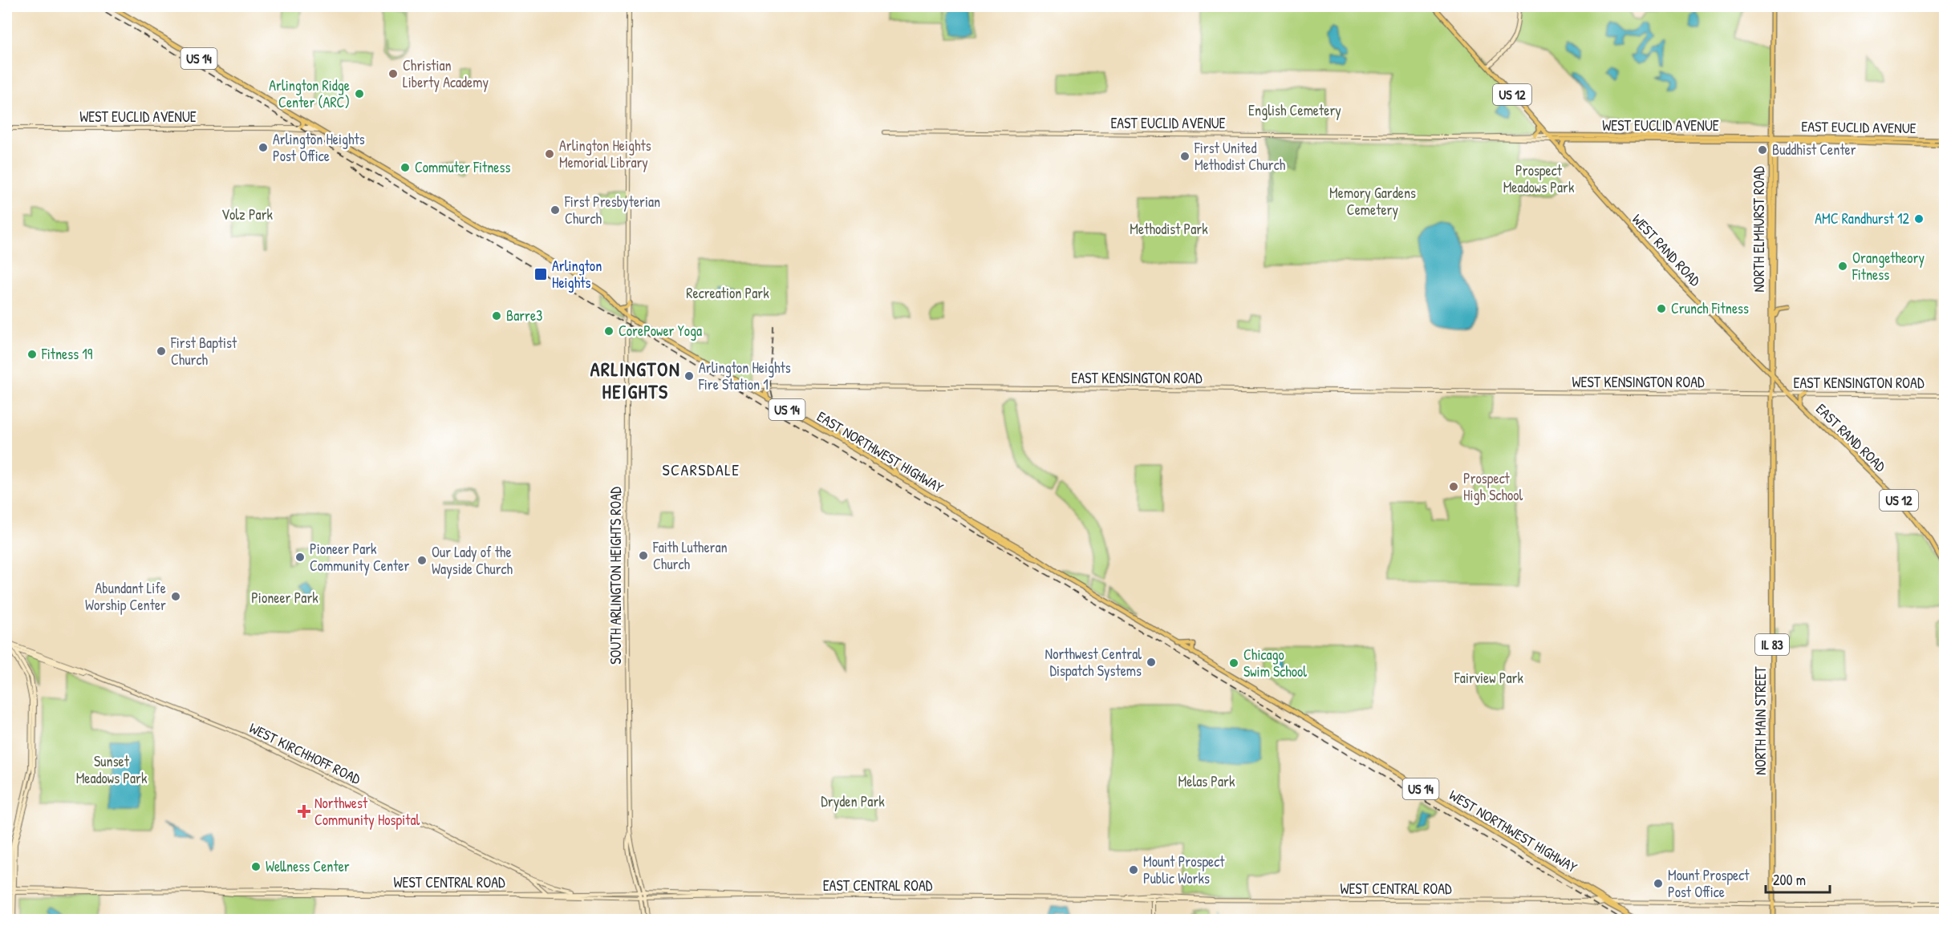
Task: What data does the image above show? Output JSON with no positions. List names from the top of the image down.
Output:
{
  "streets": {
    "main road": [
      "US 14",
      "US 12",
      "WEST EUCLID AVENUE",
      "EAST EUCLID AVENUE",
      "NORTH ELMHURST ROAD",
      "WEST RAND ROAD",
      "EAST KENSINGTON ROAD",
      "WEST KENSINGTON ROAD",
      "EAST RAND ROAD",
      "EAST NORTHWEST HIGHWAY",
      "SOUTH ARLINGTON HEIGHTS ROAD",
      "IL 83",
      "NORTH MAIN STREET",
      "WEST KIRCHHOFF ROAD",
      "WEST NORTHWEST HIGHWAY",
      "WEST CENTRAL ROAD",
      "EAST CENTRAL ROAD"
    ]
  },
  "crossings": [
    ["US 14", "WEST EUCLID AVENUE"],
    ["US 14", "EAST NORTHWEST HIGHWAY"],
    ["US 12", "WEST EUCLID AVENUE"],
    ["US 12", "EAST EUCLID AVENUE"],
    ["US 12", "WEST RAND ROAD"],
    ["WEST EUCLID AVENUE", "EAST EUCLID AVENUE"],
    ["WEST EUCLID AVENUE", "NORTH ELMHURST ROAD"],
    ["WEST EUCLID AVENUE", "WEST RAND ROAD"],
    ["WEST EUCLID AVENUE", "EAST NORTHWEST HIGHWAY"],
    ["EAST EUCLID AVENUE", "NORTH ELMHURST ROAD"],
    ["EAST EUCLID AVENUE", "WEST RAND ROAD"],
    ["NORTH ELMHURST ROAD", "WEST RAND ROAD"],
    ["NORTH ELMHURST ROAD", "EAST KENSINGTON ROAD"],
    ["NORTH ELMHURST ROAD", "WEST KENSINGTON ROAD"],
    ["NORTH ELMHURST ROAD", "EAST RAND ROAD"],
    ["NORTH ELMHURST ROAD", "NORTH MAIN STREET"],
    ["WEST RAND ROAD", "EAST RAND ROAD"],
    ["EAST KENSINGTON ROAD", "WEST KENSINGTON ROAD"],
    ["EAST KENSINGTON ROAD", "EAST RAND ROAD"],
    ["EAST KENSINGTON ROAD", "EAST NORTHWEST HIGHWAY"],
    ["EAST KENSINGTON ROAD", "NORTH MAIN STREET"],
    ["WEST KENSINGTON ROAD", "NORTH MAIN STREET"],
    ["EAST NORTHWEST HIGHWAY", "SOUTH ARLINGTON HEIGHTS ROAD"],
    ["EAST NORTHWEST HIGHWAY", "WEST NORTHWEST HIGHWAY"],
    ["SOUTH ARLINGTON HEIGHTS ROAD", "EAST CENTRAL ROAD"],
    ["IL 83", "NORTH MAIN STREET"],
    ["IL 83", "WEST CENTRAL ROAD"],
    ["NORTH MAIN STREET", "WEST CENTRAL ROAD"],
    ["WEST KIRCHHOFF ROAD", "WEST CENTRAL ROAD"],
    ["WEST KIRCHHOFF ROAD", "EAST CENTRAL ROAD"],
    ["WEST NORTHWEST HIGHWAY", "WEST CENTRAL ROAD"],
    ["WEST CENTRAL ROAD", "EAST CENTRAL ROAD"]
  ],
  "districts": ["ARLINGTON HEIGHTS", "SCARSDALE"],
  "parks": [
    "English Cemetery",
    "Prospect Meadows Park",
    "Memory Gardens Cemetery",
    "Volz Park",
    "Methodist Park",
    "Recreation Park",
    "Pioneer Park",
    "Fairview Park",
    "Sunset Meadows Park",
    "Melas Park",
    "Dryden Park"
  ],
  "places": {
    "other": [
      "Christian Liberty Academy",
      "Arlington Ridge Center (ARC)",
      "Arlington Heights Post Office",
      "Buddhist Center",
      "Arlington Heights Memorial Library",
      "First United Methodist Church",
      "Commuter Fitness",
      "First Presbyterian Church",
      "AMC Randhurst 12",
      "Orangetheory Fitness",
      "Crunch Fitness",
      "Barre3",
      "CorePower Yoga",
      "First Baptist Church",
      "Fitness 19",
      "Arlington Heights Fire Station 1",
      "Prospect High School",
      "Faith Lutheran Church",
      "Pioneer Park Community Center",
      "Our Lady of the Wayside Church",
      "Abundant Life Worship Center",
      "Northwest Central Dispatch Systems",
      "Chicago Swim School",
      "Wellness Center",
      "Mount Prospect Public Works",
      "Mount Prospect Post Office"
    ],
    "transit": ["Arlington Heights"],
    "health": ["Northwest Community Hospital"]
  },
  "scale_bar": "200 m"
}
